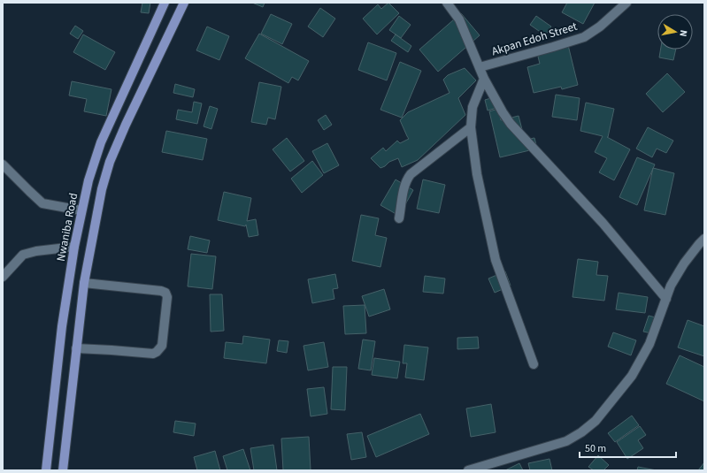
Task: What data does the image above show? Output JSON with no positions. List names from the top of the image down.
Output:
{
  "streets": {
    "main road": ["Nwaniba Road"],
    "street": ["Akpan Edoh Street"]
  },
  "scale_bar": "50 m",
  "north": "right"
}
